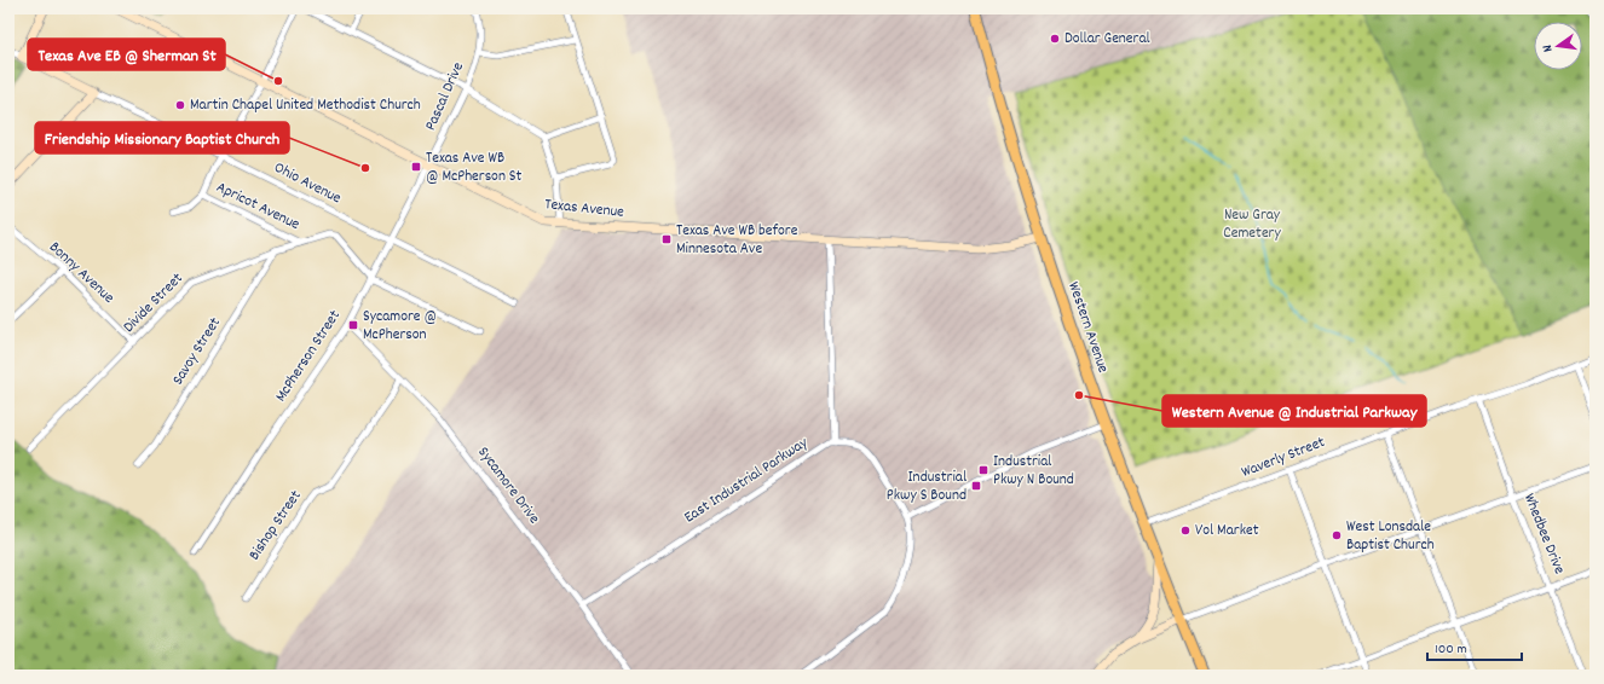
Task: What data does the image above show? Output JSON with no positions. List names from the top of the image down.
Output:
{
  "streets": {
    "main road": ["Western Avenue"],
    "street": [
      "Pascal Drive",
      "Ohio Avenue",
      "Apricot Avenue",
      "Texas Avenue",
      "Bonny Avenue",
      "Divide Street",
      "Savoy Street",
      "McPherson Street",
      "Waverly Street",
      "East Industrial Parkway",
      "Sycamore Drive",
      "Bishop Street",
      "Whedbee Drive"
    ]
  },
  "crossings": [
    ["Pascal Drive", "Texas Avenue"],
    ["Pascal Drive", "McPherson Street"],
    ["Ohio Avenue", "McPherson Street"],
    ["Apricot Avenue", "Divide Street"],
    ["Texas Avenue", "Western Avenue"],
    ["Texas Avenue", "McPherson Street"],
    ["Bonny Avenue", "Divide Street"],
    ["Divide Street", "Savoy Street"],
    ["Divide Street", "McPherson Street"],
    ["Western Avenue", "Waverly Street"],
    ["McPherson Street", "Sycamore Drive"],
    ["Waverly Street", "Whedbee Drive"],
    ["East Industrial Parkway", "Sycamore Drive"],
    ["Sycamore Drive", "Bishop Street"]
  ],
  "parks": ["New Gray Cemetery"],
  "places": {
    "other": [
      "Dollar General",
      "Texas Ave EB @ Sherman St",
      "Martin Chapel United Methodist Church",
      "Friendship Missionary Baptist Church",
      "Western Avenue @ Industrial Parkway",
      "Vol Market",
      "West Lonsdale Baptist Church"
    ],
    "transit": [
      "Texas Ave WB @ McPherson St",
      "Texas Ave WB before Minnesota Ave",
      "Sycamore @ McPherson",
      "Industrial Pkwy N Bound",
      "Industrial Pkwy S Bound"
    ]
  },
  "scale_bar": "100 m",
  "north": "left"
}
